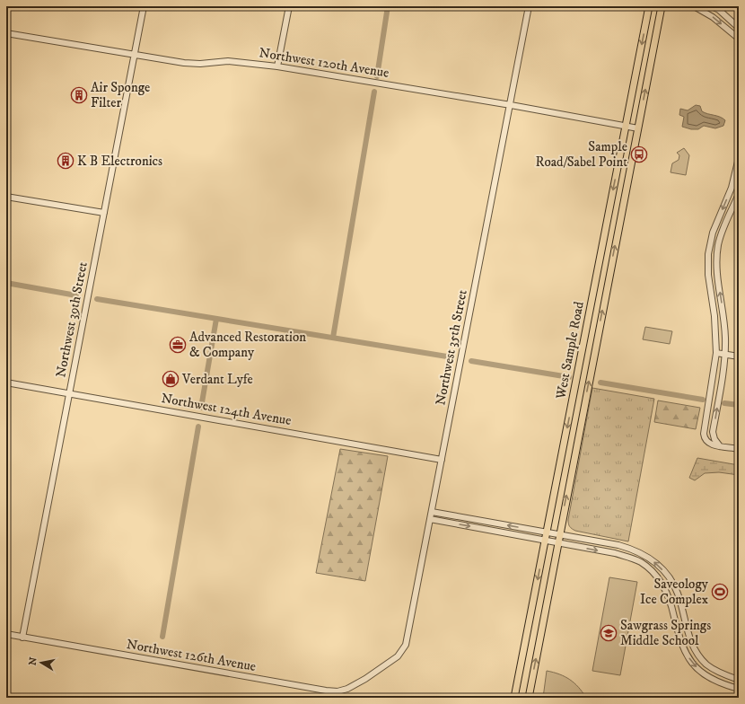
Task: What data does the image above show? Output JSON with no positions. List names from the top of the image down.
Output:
{
  "streets": {
    "main road": ["West Sample Road"],
    "street": [
      "Northwest 120th Avenue",
      "Northwest 39th Street",
      "Northwest 35th Street",
      "Northwest 124th Avenue",
      "Northwest 126th Avenue"
    ]
  },
  "crossings": [
    ["Northwest 120th Avenue", "Northwest 39th Street"],
    ["Northwest 120th Avenue", "Northwest 35th Street"],
    ["Northwest 120th Avenue", "West Sample Road"],
    ["Northwest 39th Street", "Northwest 124th Avenue"],
    ["Northwest 39th Street", "Northwest 126th Avenue"],
    ["Northwest 35th Street", "Northwest 124th Avenue"],
    ["Northwest 35th Street", "Northwest 126th Avenue"]
  ],
  "places": {
    "building": ["Air Sponge Filter", "K B Electronics"],
    "bus stop": ["Sample Road/Sabel Point"],
    "office": ["Advanced Restoration & Company"],
    "shop": ["Verdant Lyfe"],
    "sports": ["Saveology Ice Complex"],
    "school or university": ["Sawgrass Springs Middle School"]
  },
  "north": "left"
}
